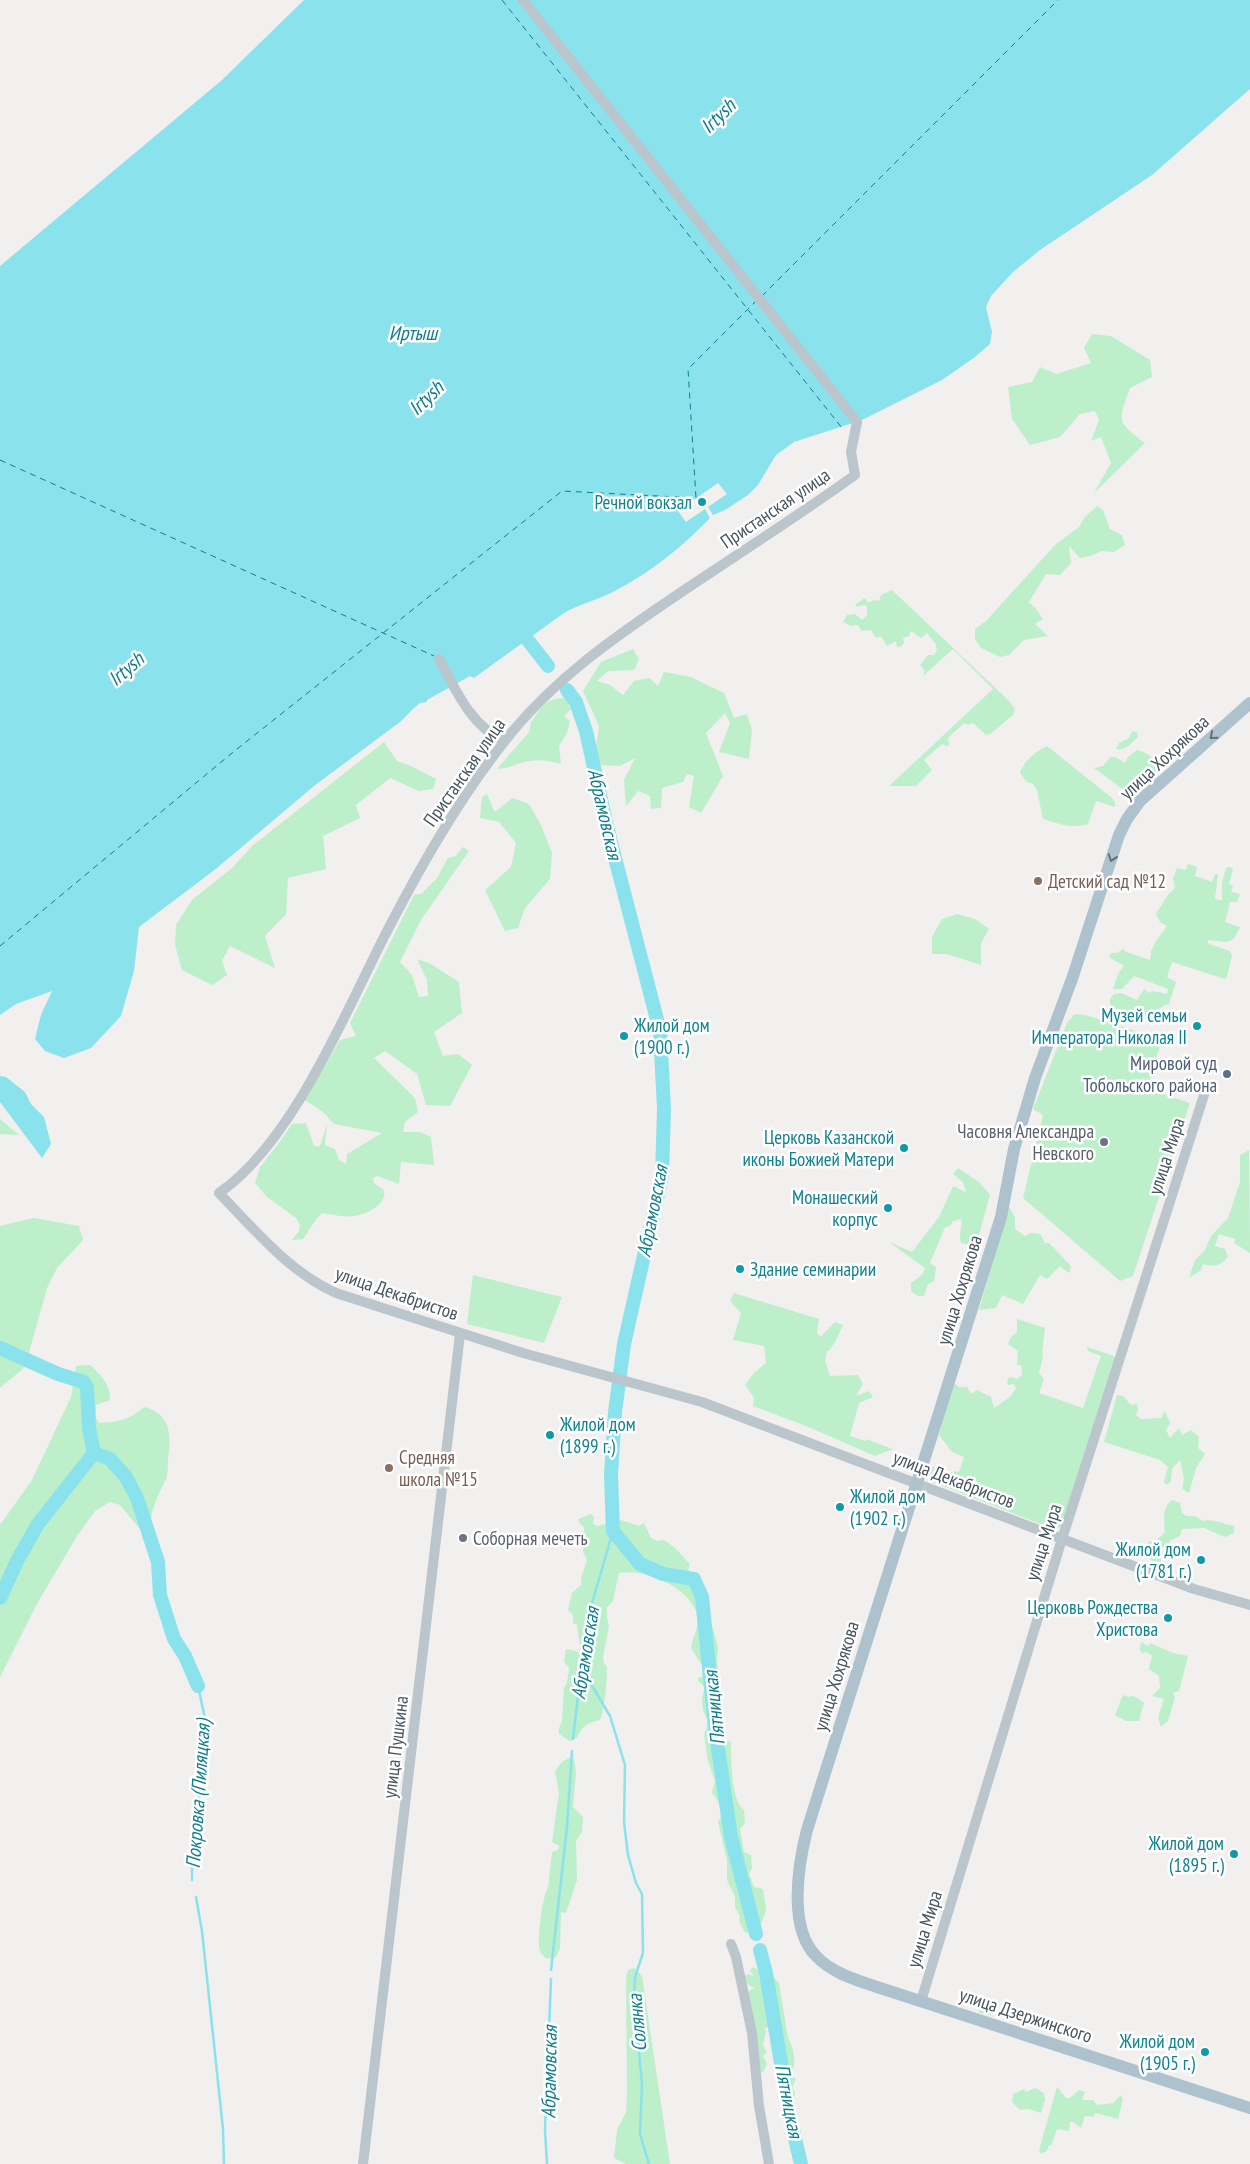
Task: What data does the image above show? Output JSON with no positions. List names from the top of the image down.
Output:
{
  "streets": {
    "main road": ["улица Хохрякова", "улица Дзержинского"],
    "street": [
      "Пристанская улица",
      "улица Мира",
      "улица Декабристов",
      "улица Пушкина"
    ]
  },
  "crossings": [
    ["Пристанская улица", "улица Декабристов"],
    ["улица Хохрякова", "улица Декабристов"],
    ["улица Хохрякова", "улица Дзержинского"],
    ["улица Мира", "улица Декабристов"],
    ["улица Мира", "улица Дзержинского"],
    ["улица Декабристов", "улица Пушкина"]
  ],
  "one_way": ["улица Хохрякова"],
  "water": [
    "Irtysh",
    "Иртыш",
    "Абрамовская",
    "Пятницкая",
    "Покровка (Пиляцкая)",
    "Солянка"
  ],
  "places": [
    "Речной вокзал",
    "Детский сад №12",
    "Музей семьи Императора Николая II",
    "Жилой дом (1900 г.)",
    "Мировой суд Тобольского района",
    "Часовня Александра Невского",
    "Церковь Казанской иконы Божией Матери",
    "Монашеский корпус",
    "Здание семинарии",
    "Жилой дом (1899 г.)",
    "Средняя школа №15",
    "Жилой дом (1902 г.)",
    "Соборная мечеть",
    "Жилой дом (1781 г.)",
    "Церковь Рождества Христова",
    "Жилой дом (1895 г.)",
    "Жилой дом (1905 г.)"
  ]
}
